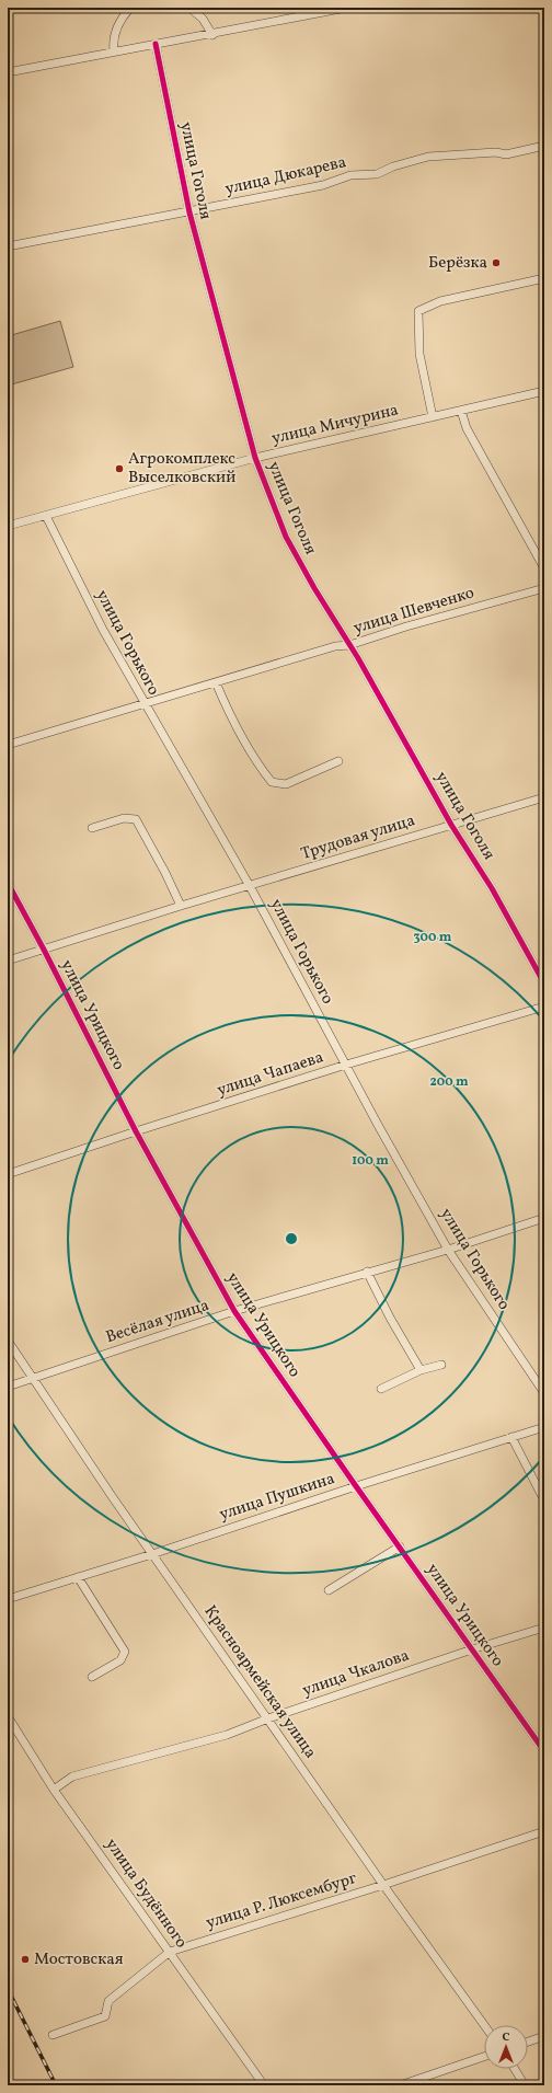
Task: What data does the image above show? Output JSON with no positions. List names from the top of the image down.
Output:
{
  "streets": {
    "street": [
      "улица Гоголя",
      "улица Дюкарева",
      "улица Мичурина",
      "улица Шевченко",
      "улица Горького",
      "Трудовая улица",
      "улица Урицкого",
      "улица Чапаева",
      "Весёлая улица",
      "улица Пушкина",
      "улица Чкалова",
      "Красноармейская улица",
      "улица Будённого",
      "улица Р. Люксембург"
    ]
  },
  "crossings": [
    ["улица Гоголя", "улица Дюкарева"],
    ["улица Гоголя", "улица Мичурина"],
    ["улица Гоголя", "улица Шевченко"],
    ["улица Гоголя", "Трудовая улица"],
    ["улица Мичурина", "улица Горького"],
    ["улица Шевченко", "улица Горького"],
    ["улица Горького", "Трудовая улица"],
    ["улица Горького", "улица Чапаева"],
    ["улица Горького", "Весёлая улица"],
    ["Трудовая улица", "улица Урицкого"],
    ["улица Урицкого", "улица Чапаева"],
    ["улица Урицкого", "Весёлая улица"],
    ["улица Урицкого", "улица Пушкина"],
    ["улица Урицкого", "улица Чкалова"],
    ["Весёлая улица", "Красноармейская улица"],
    ["улица Пушкина", "Красноармейская улица"],
    ["улица Чкалова", "Красноармейская улица"],
    ["улица Чкалова", "улица Будённого"],
    ["Красноармейская улица", "улица Р. Люксембург"],
    ["улица Будённого", "улица Р. Люксембург"]
  ],
  "places": ["Берёзка", "Агрокомплекс Выселковский", "Мостовская"],
  "north": "top",
  "rings": ["300 m", "200 m", "100 m"]
}
